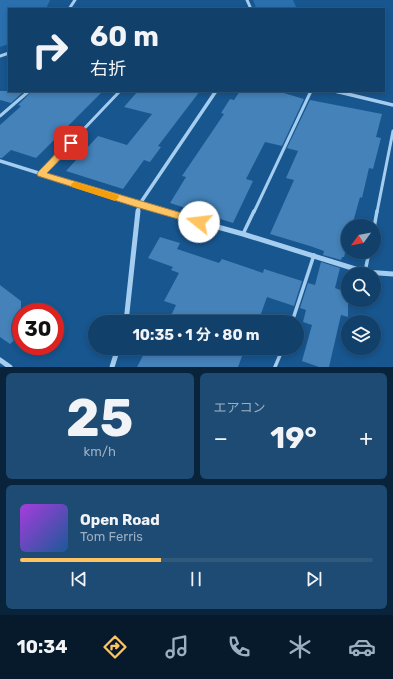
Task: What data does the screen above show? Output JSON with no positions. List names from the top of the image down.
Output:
{
  "north": "bottom left",
  "page": {
    "turn": ["60 m", "右折"],
    "limit": "30",
    "trip": "10:35 · 1 分 · 80 m",
    "tile": [
      ["25", "km/h"],
      "エアコン"
    ],
    "heat": ["−", "19°", "+"],
    "song": ["Open Road", "Tom Ferris"],
    "tabs": "10:34"
  }
}
